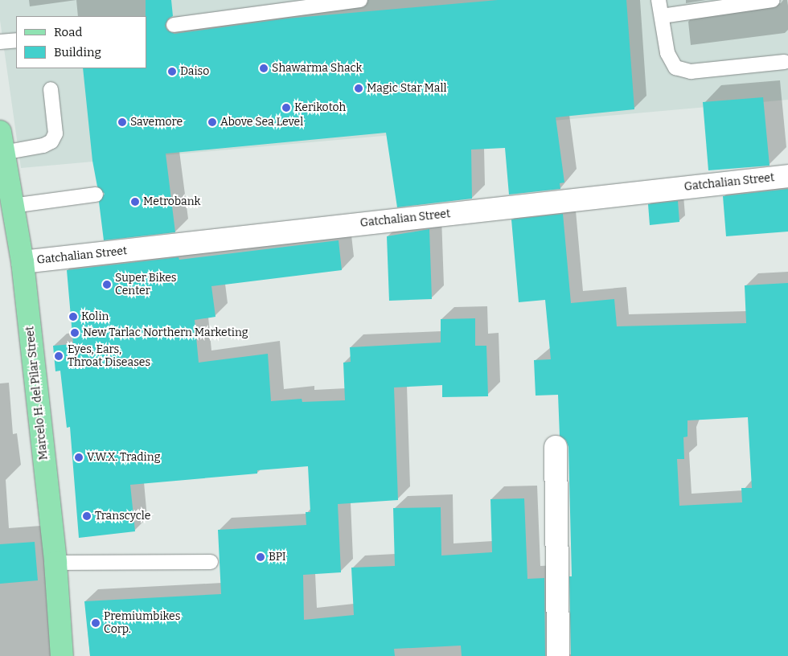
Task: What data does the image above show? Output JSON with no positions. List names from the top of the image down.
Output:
{
  "streets": {
    "main road": ["Marcelo H. del Pilar Street"],
    "street": ["Gatchalian Street"]
  },
  "crossings": [
    ["Gatchalian Street", "Marcelo H. del Pilar Street"]
  ],
  "places": [
    "Shawarma Shack",
    "Daiso",
    "Magic Star Mall",
    "Kerikotoh",
    "Savemore",
    "Above Sea Level",
    "Metrobank",
    "Super Bikes Center",
    "Kolin",
    "New Tarlac Northern Marketing",
    "Eyes, Ears, Throat Diseases",
    "V.W.X. Trading",
    "Transcycle",
    "BPI",
    "Premiumbikes Corp."
  ],
  "legend": ["Road", "Building"]
}
